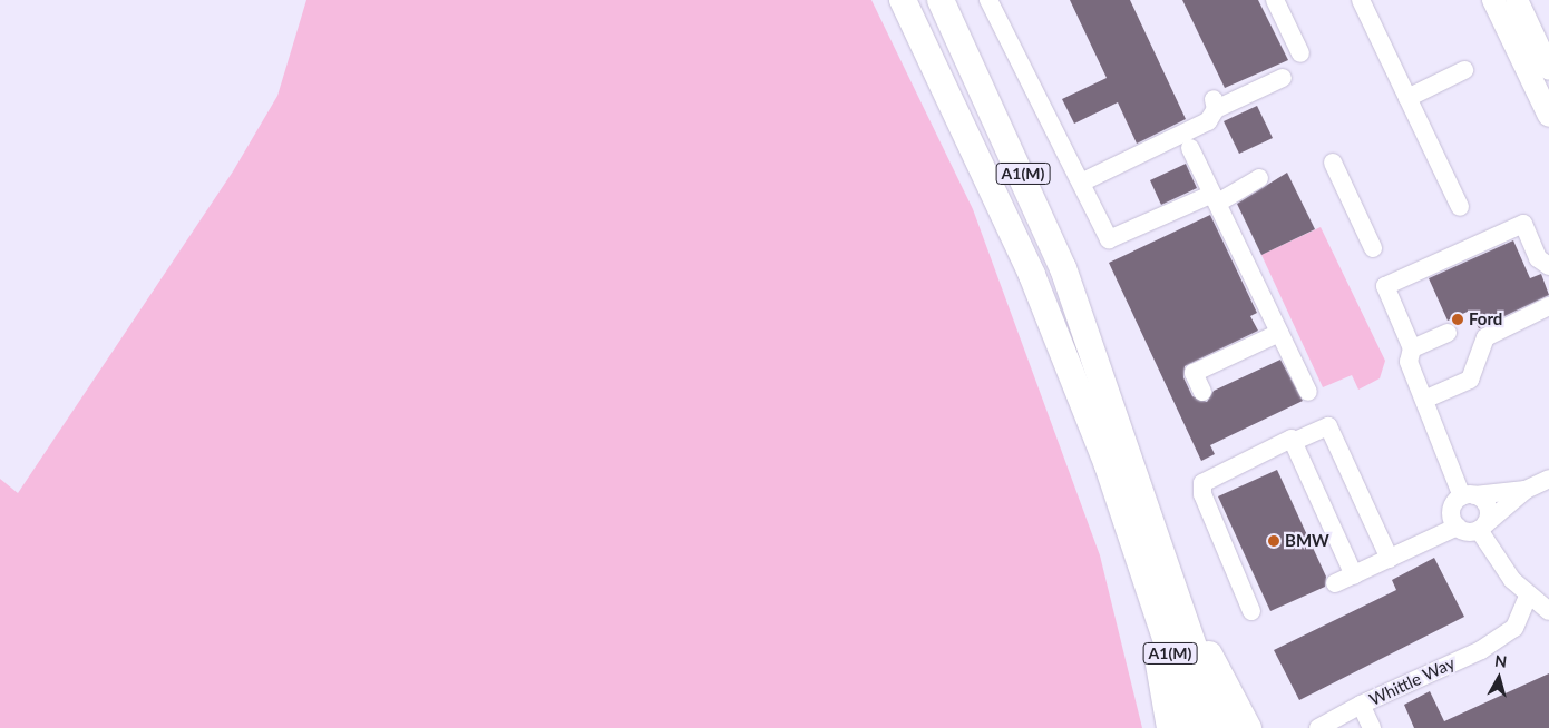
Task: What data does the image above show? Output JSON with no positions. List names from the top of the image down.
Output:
{
  "streets": {
    "highway": ["A1(M)"],
    "street": ["Whittle Way"]
  },
  "places": ["Ford", "BMW"],
  "north": "top"
}
